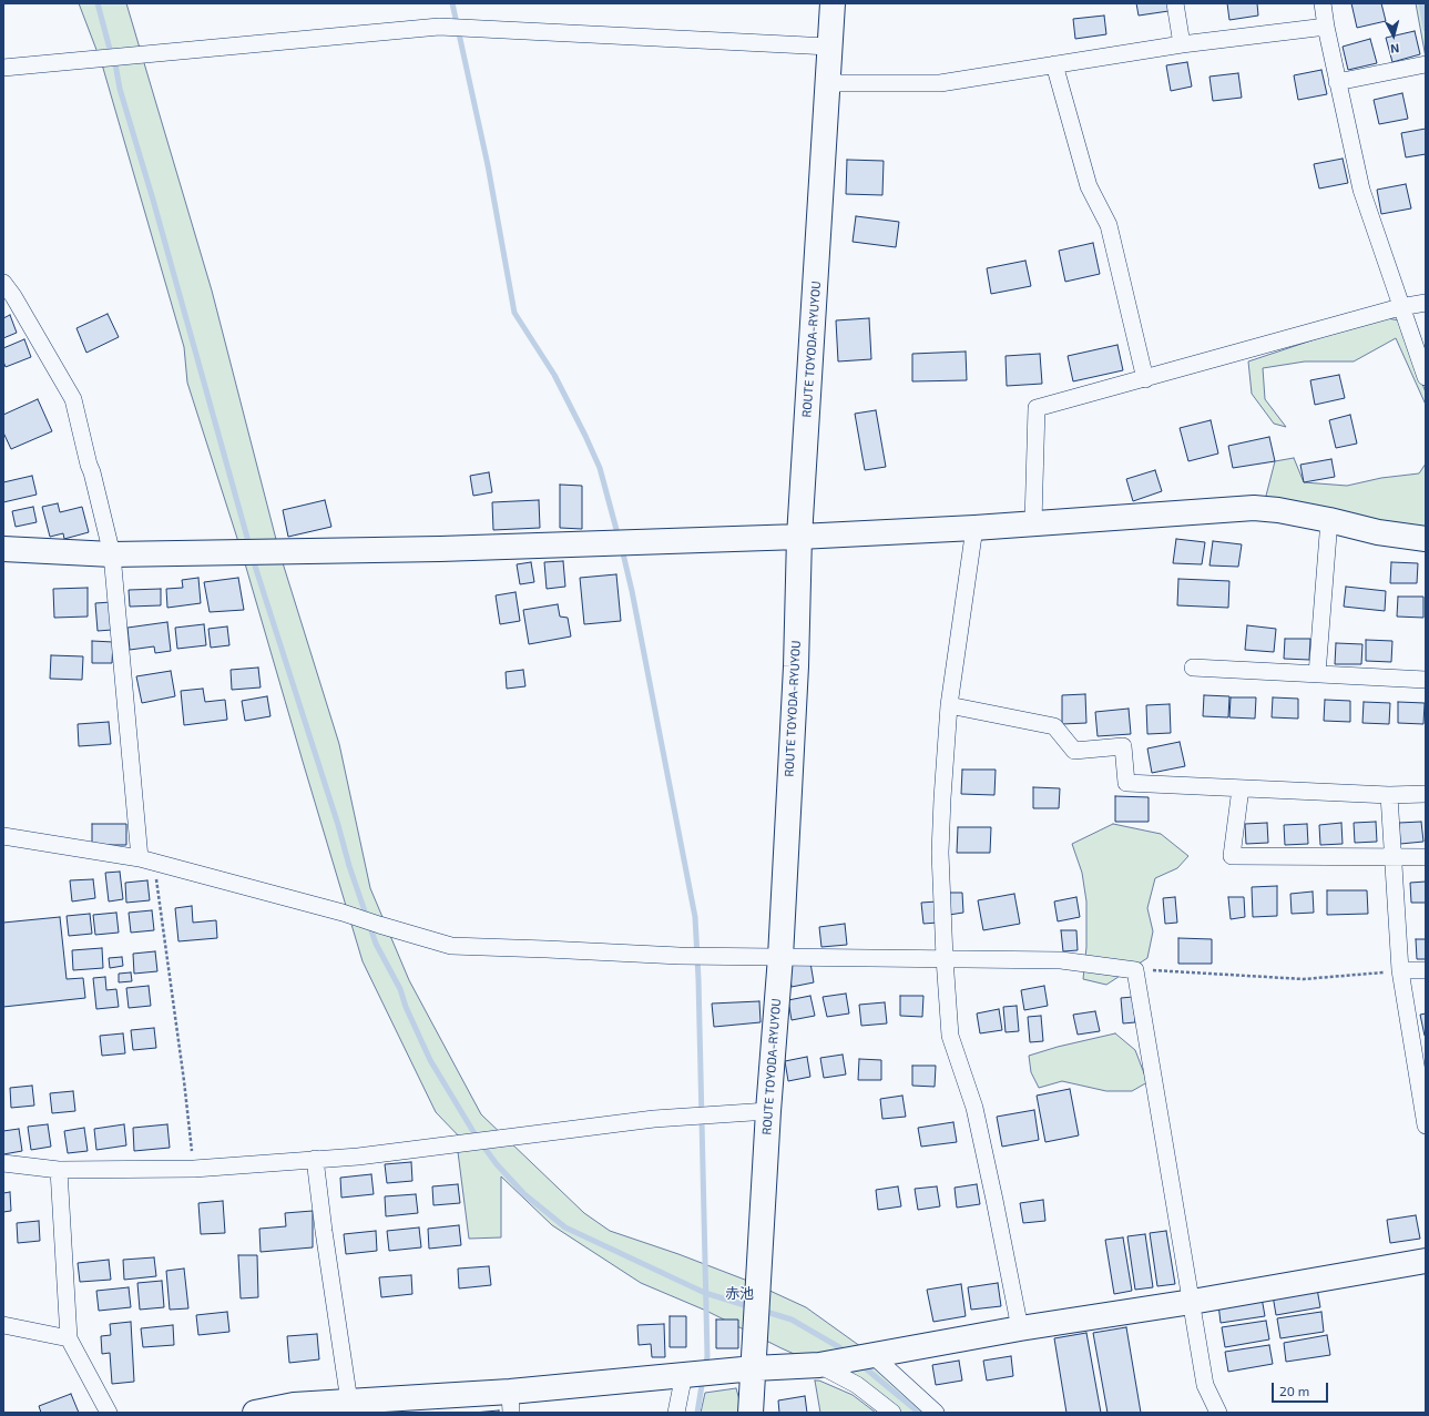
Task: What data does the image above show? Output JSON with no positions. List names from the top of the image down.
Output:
{
  "streets": {
    "street": ["ROUTE TOYODA-RYUYOU"]
  },
  "districts": ["赤池"],
  "scale_bar": "20 m",
  "north": "bottom"
}
